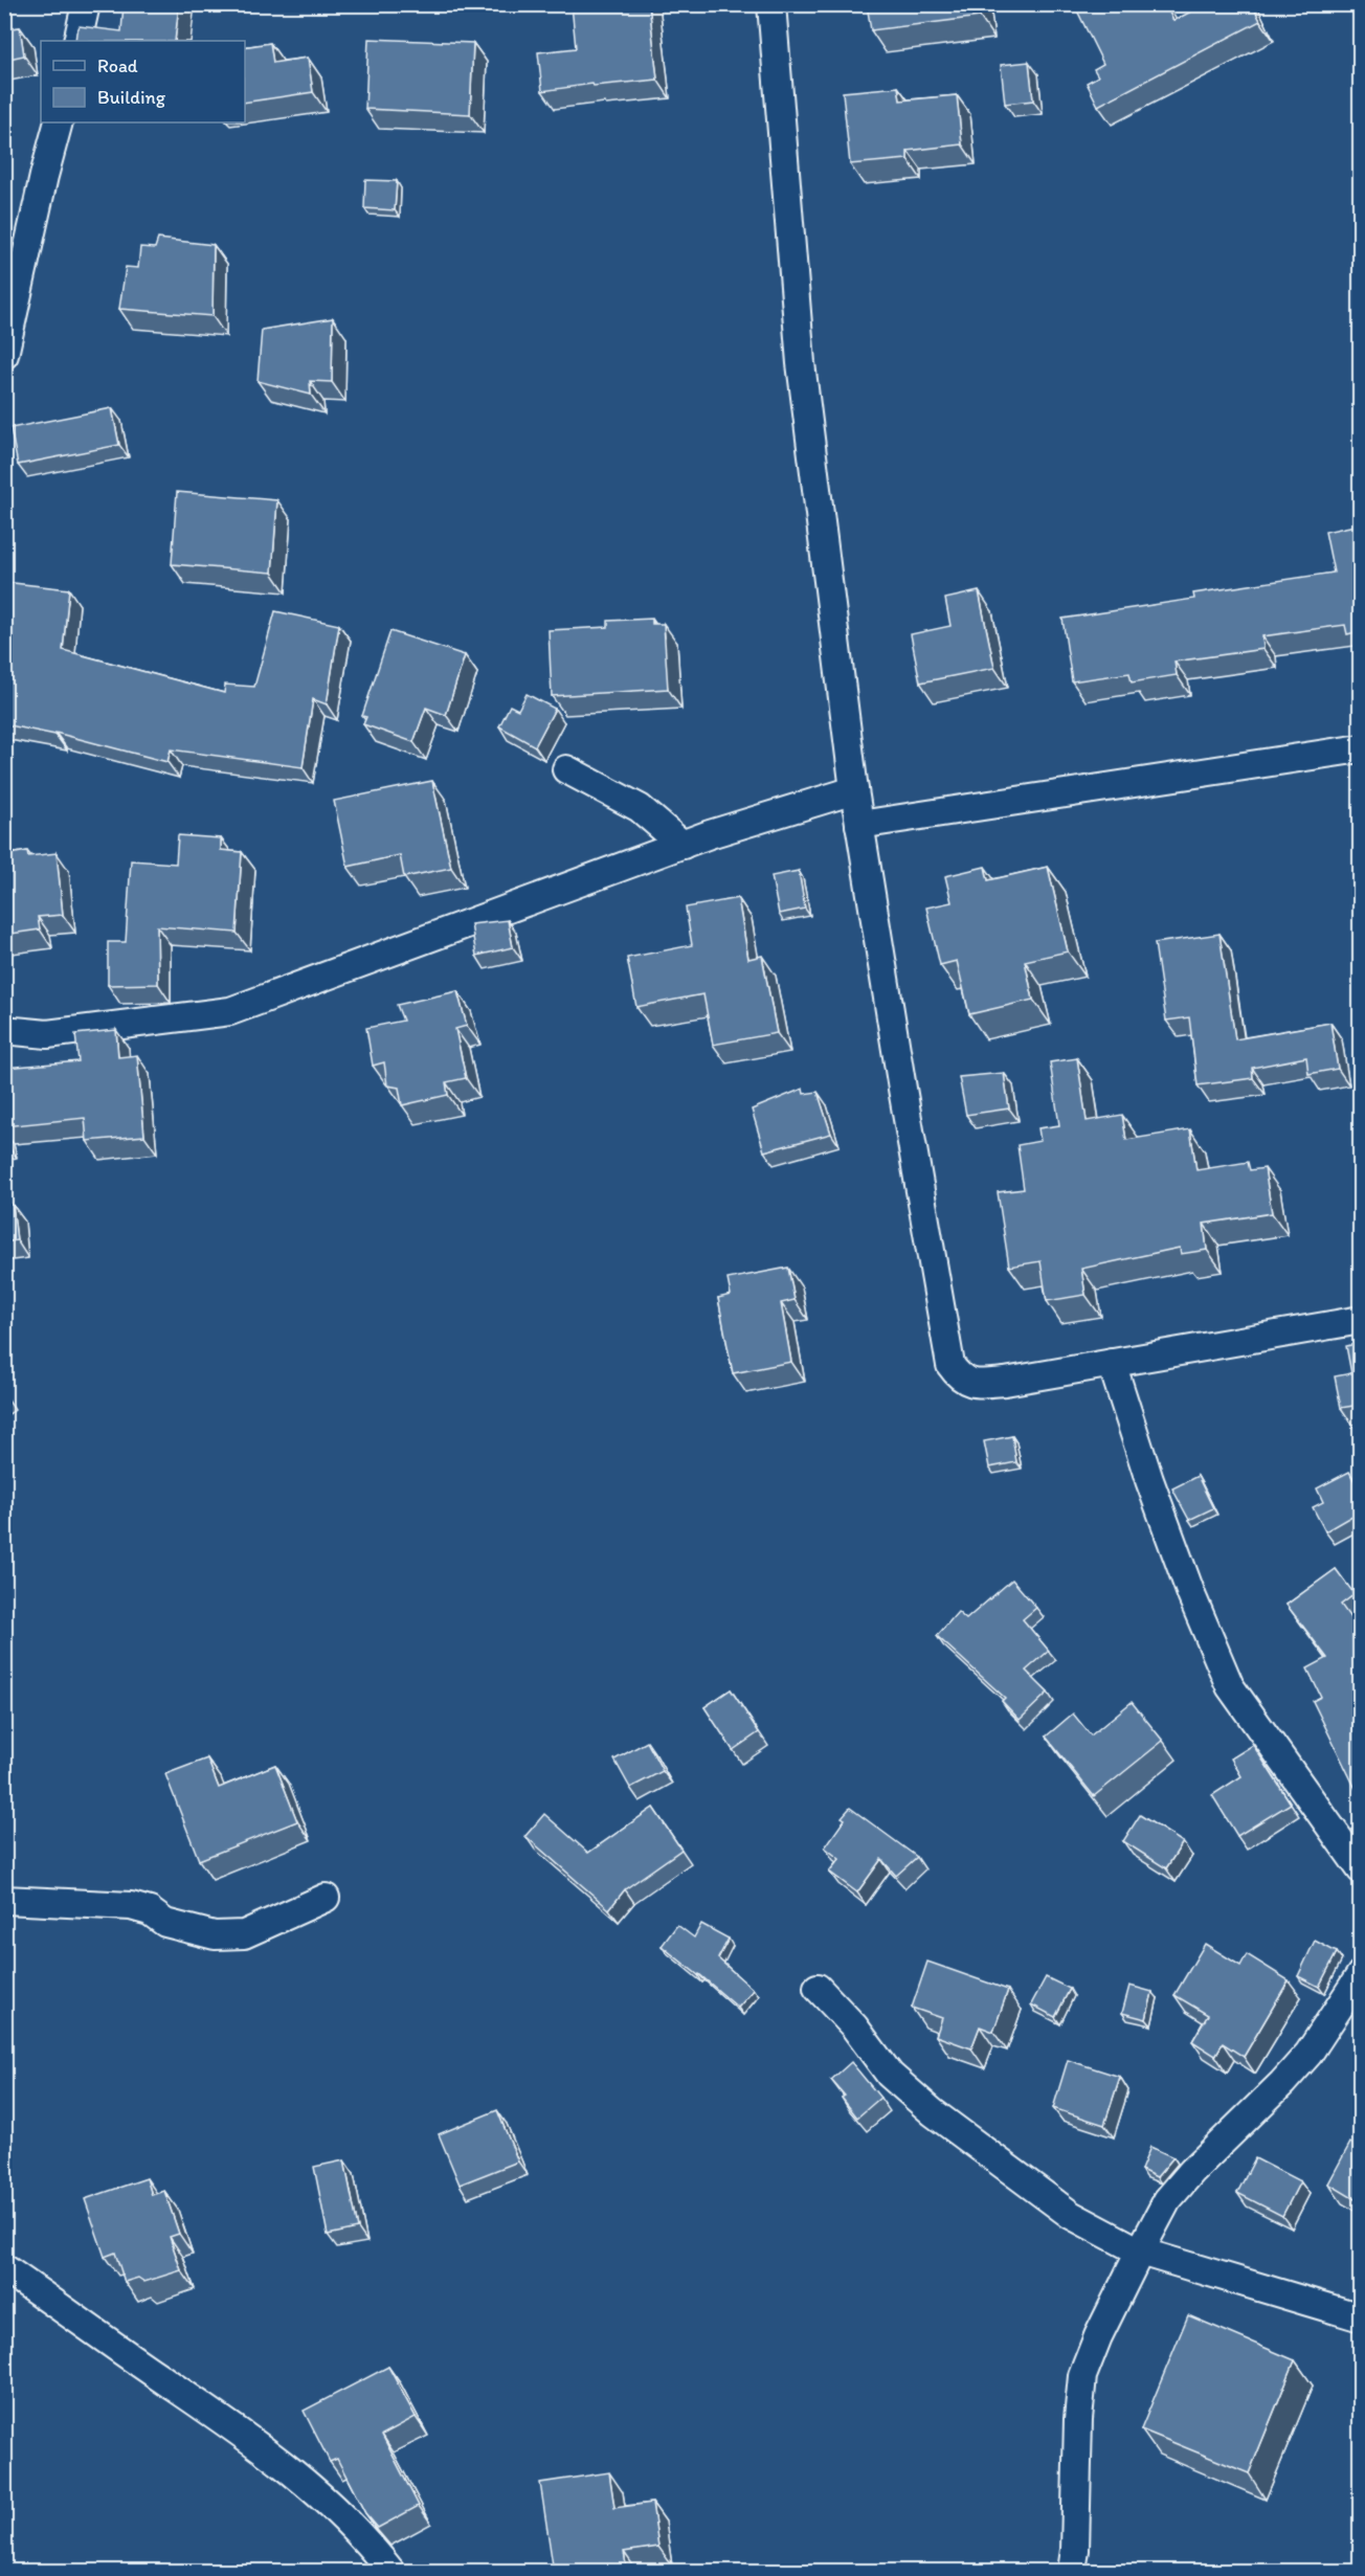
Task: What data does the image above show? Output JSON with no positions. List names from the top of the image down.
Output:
{
  "legend": ["Road", "Building"]
}
